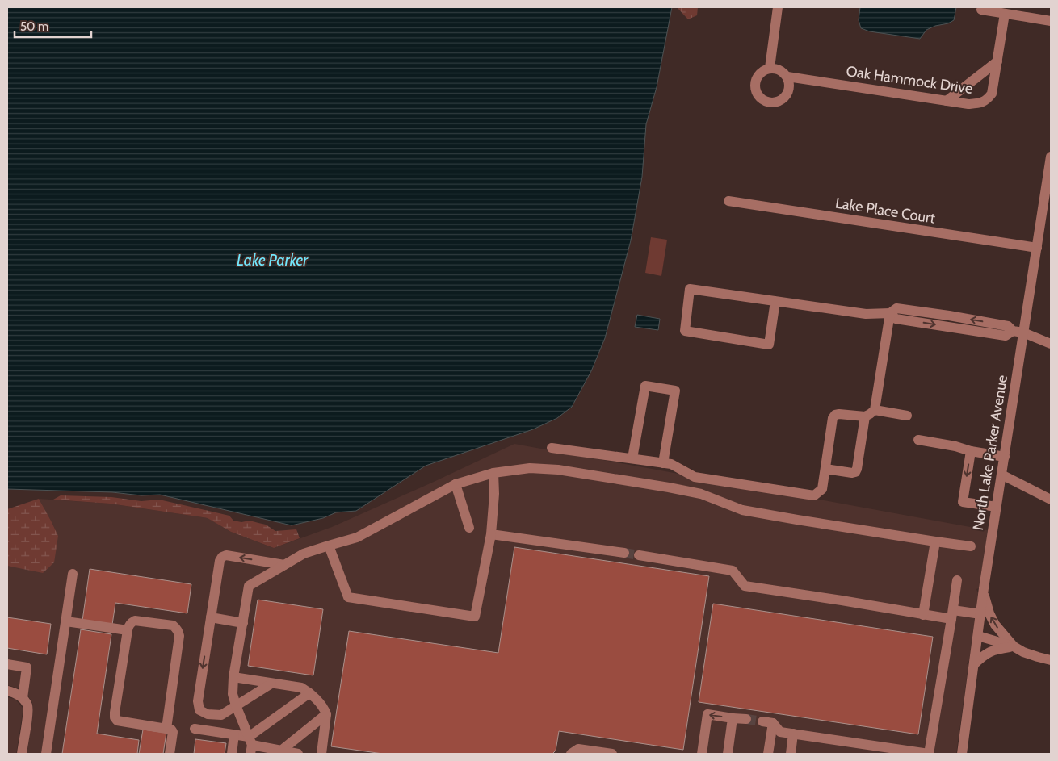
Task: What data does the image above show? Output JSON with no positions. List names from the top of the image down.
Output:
{
  "streets": {
    "street": ["Oak Hammock Drive", "Lake Place Court", "North Lake Parker Avenue"]
  },
  "crossings": [
    ["Lake Place Court", "North Lake Parker Avenue"]
  ],
  "water": ["Lake Parker"],
  "scale_bar": "50 m"
}
